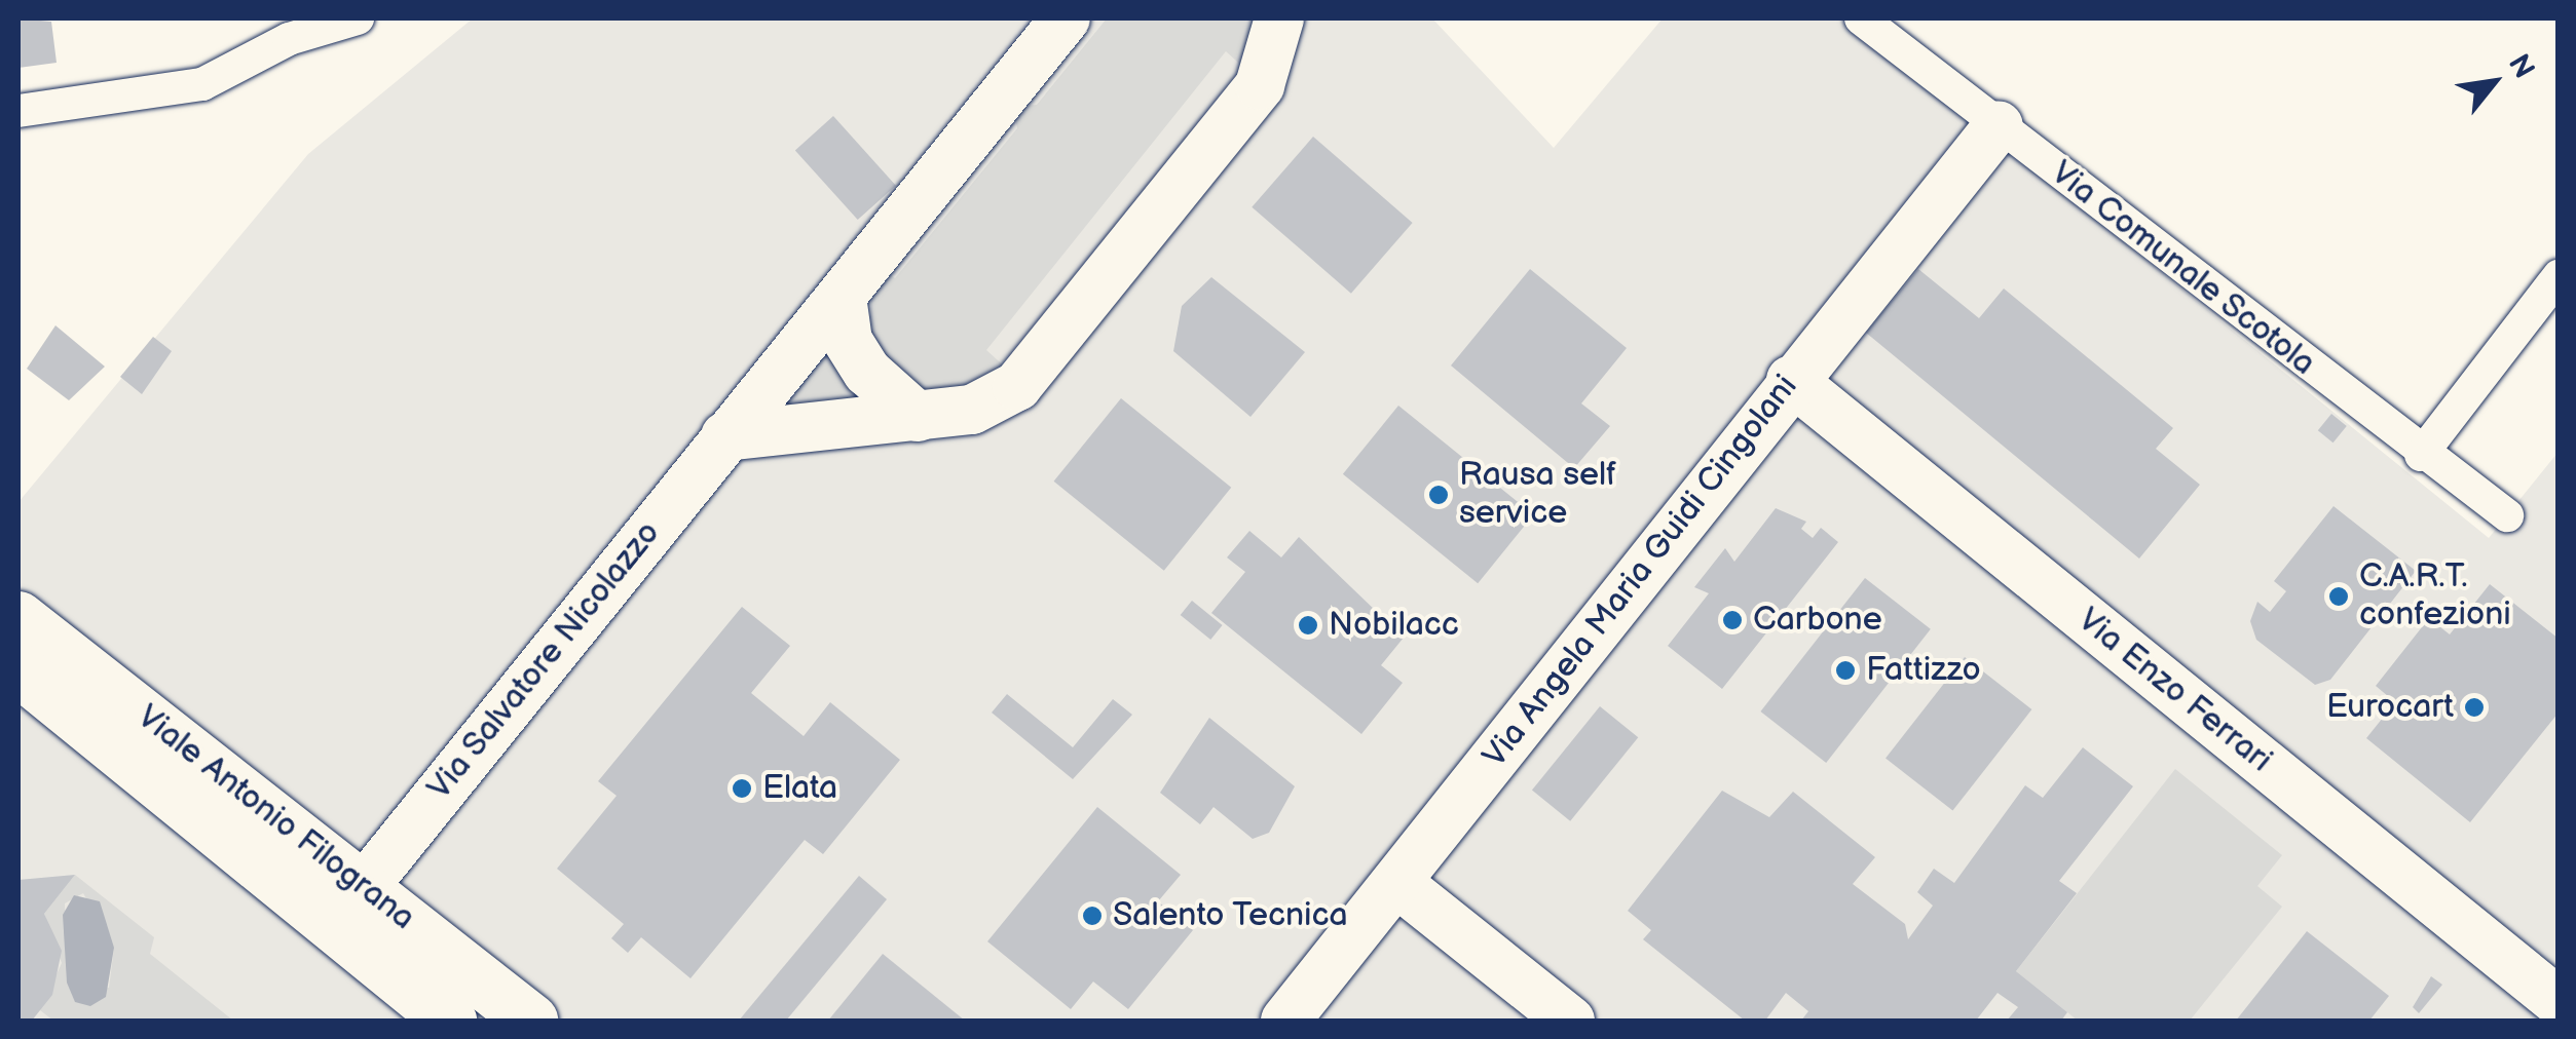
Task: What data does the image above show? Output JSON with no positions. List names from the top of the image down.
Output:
{
  "streets": {
    "main road": ["Viale Antonio Filograna"],
    "street": [
      "Via Comunale Scotola",
      "Via Angela Maria Guidi Cingolani",
      "Via Salvatore Nicolazzo",
      "Via Enzo Ferrari"
    ]
  },
  "crossings": [
    ["Via Comunale Scotola", "Via Angela Maria Guidi Cingolani"],
    ["Via Angela Maria Guidi Cingolani", "Via Enzo Ferrari"],
    ["Via Salvatore Nicolazzo", "Viale Antonio Filograna"]
  ],
  "places": [
    "Rausa self service",
    "C.A.R.T. confezioni",
    "Carbone",
    "Nobilacc",
    "Fattizzo",
    "Eurocart",
    "Elata",
    "Salento Tecnica"
  ],
  "north": "top right"
}
